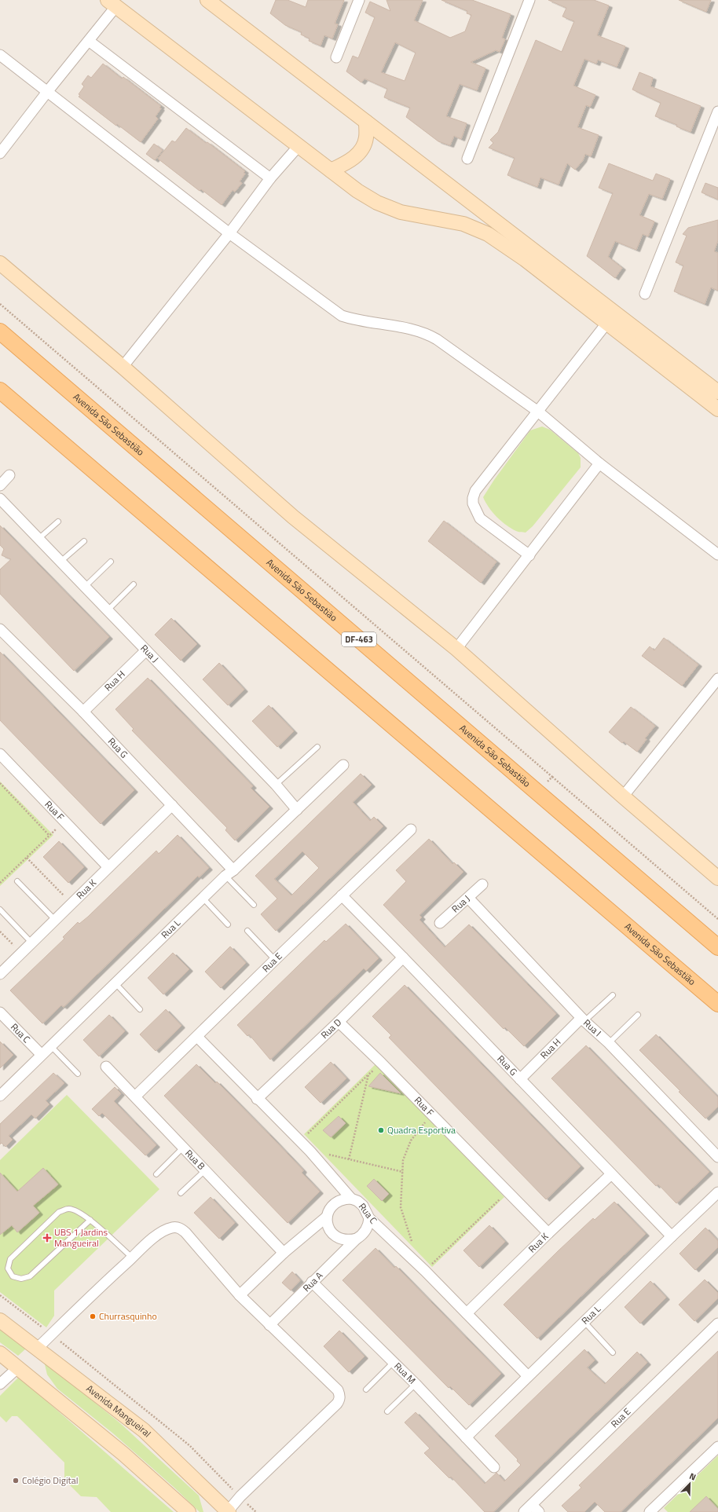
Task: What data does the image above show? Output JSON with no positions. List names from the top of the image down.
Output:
{
  "streets": {
    "main road": ["Avenida São Sebastião", "DF-463"],
    "street": [
      "Rua J",
      "Rua H",
      "Rua G",
      "Rua F",
      "Rua K",
      "Rua L",
      "Rua E",
      "Rua I",
      "Rua D",
      "Rua C",
      "Rua B",
      "Rua A",
      "Rua M",
      "Avenida Mangueiral"
    ]
  },
  "crossings": [
    ["Rua J", "Rua H"],
    ["Rua J", "Rua L"],
    ["Rua J", "Rua I"],
    ["Rua H", "Rua G"],
    ["Rua H", "Rua I"],
    ["Rua G", "Rua K"],
    ["Rua G", "Rua L"],
    ["Rua G", "Rua E"],
    ["Rua G", "Rua D"],
    ["Rua F", "Rua K"],
    ["Rua F", "Rua D"],
    ["Rua K", "Rua C"],
    ["Rua L", "Rua C"],
    ["Rua L", "Rua M"],
    ["Rua E", "Rua C"],
    ["Rua E", "Rua B"],
    ["Rua D", "Rua C"],
    ["Rua C", "Rua A"],
    ["Rua A", "Rua M"]
  ],
  "places": {
    "other": ["Quadra Esportiva", "Churrasquinho", "Colégio Digital"],
    "health": ["UBS 1 Jardins Mangueiral"]
  },
  "north": "top right"
}
